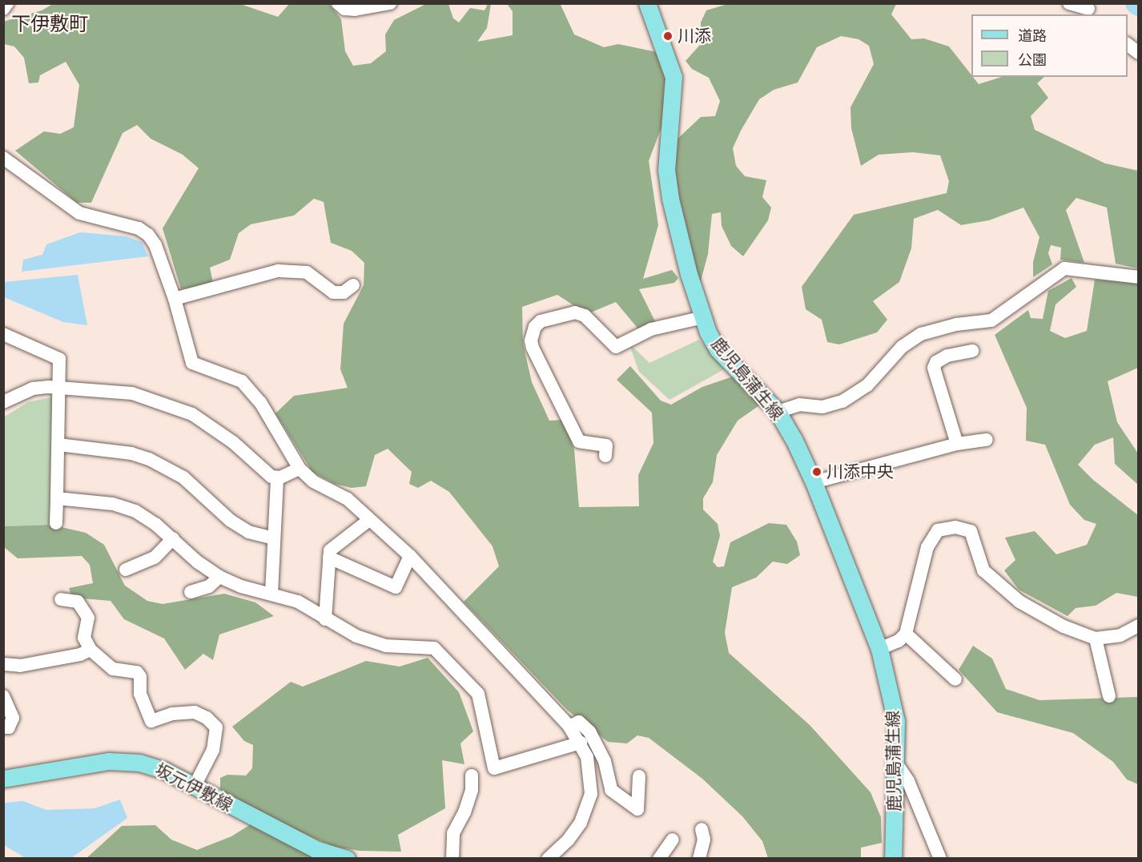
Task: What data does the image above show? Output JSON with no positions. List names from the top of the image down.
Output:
{
  "streets": {
    "main road": ["鹿児島蒲生線", "坂元伊敷線"]
  },
  "districts": ["下伊敷町"],
  "places": ["川添", "川添中央"],
  "legend": ["道路", "公園"]
}
